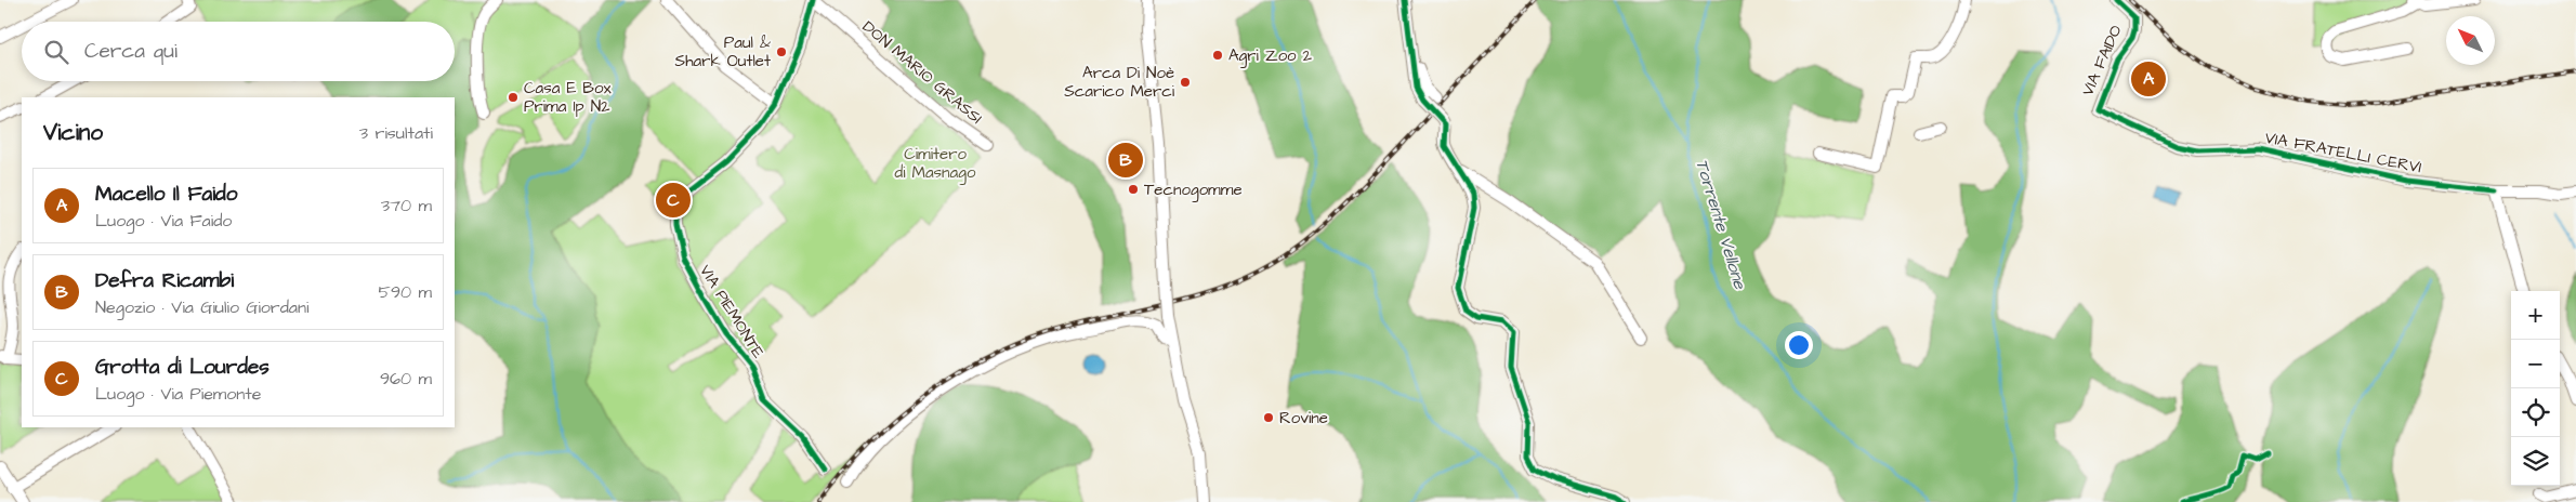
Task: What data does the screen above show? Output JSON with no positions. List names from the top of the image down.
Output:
{
  "streets": {
    "street": [
      "VIA FAIDO",
      "DON MARIO GRASSI",
      "VIA FRATELLI CERVI",
      "VIA PIEMONTE"
    ]
  },
  "crossings": [
    ["VIA FAIDO", "VIA FRATELLI CERVI"],
    ["DON MARIO GRASSI", "VIA PIEMONTE"]
  ],
  "water": ["Torrente Vellone"],
  "parks": ["Cimitero di Masnago"],
  "places": [
    "Paul & Shark Outlet",
    "Agri Zoo 2",
    "Arca Di Noè Scarico Merci",
    "Casa E Box Prima 1p N2",
    "Tecnogomme",
    "Rovine"
  ],
  "north": "top left",
  "page": {
    "search": "Cerca qui",
    "pins": ["A", "B", "C"],
    "heading": ["Vicino", "3 risultati"],
    "list": [
      {
        "mark": "A",
        "name": "Macello Il Faido",
        "note": "Luogo · Via Faido",
        "value": "370 m"
      },
      {
        "mark": "B",
        "name": "Defra Ricambi",
        "note": "Negozio · Via Giulio Giordani",
        "value": "590 m"
      },
      {
        "mark": "C",
        "name": "Grotta di Lourdes",
        "note": "Luogo · Via Piemonte",
        "value": "960 m"
      }
    ],
    "map_buttons": ["+", "−"]
  }
}
